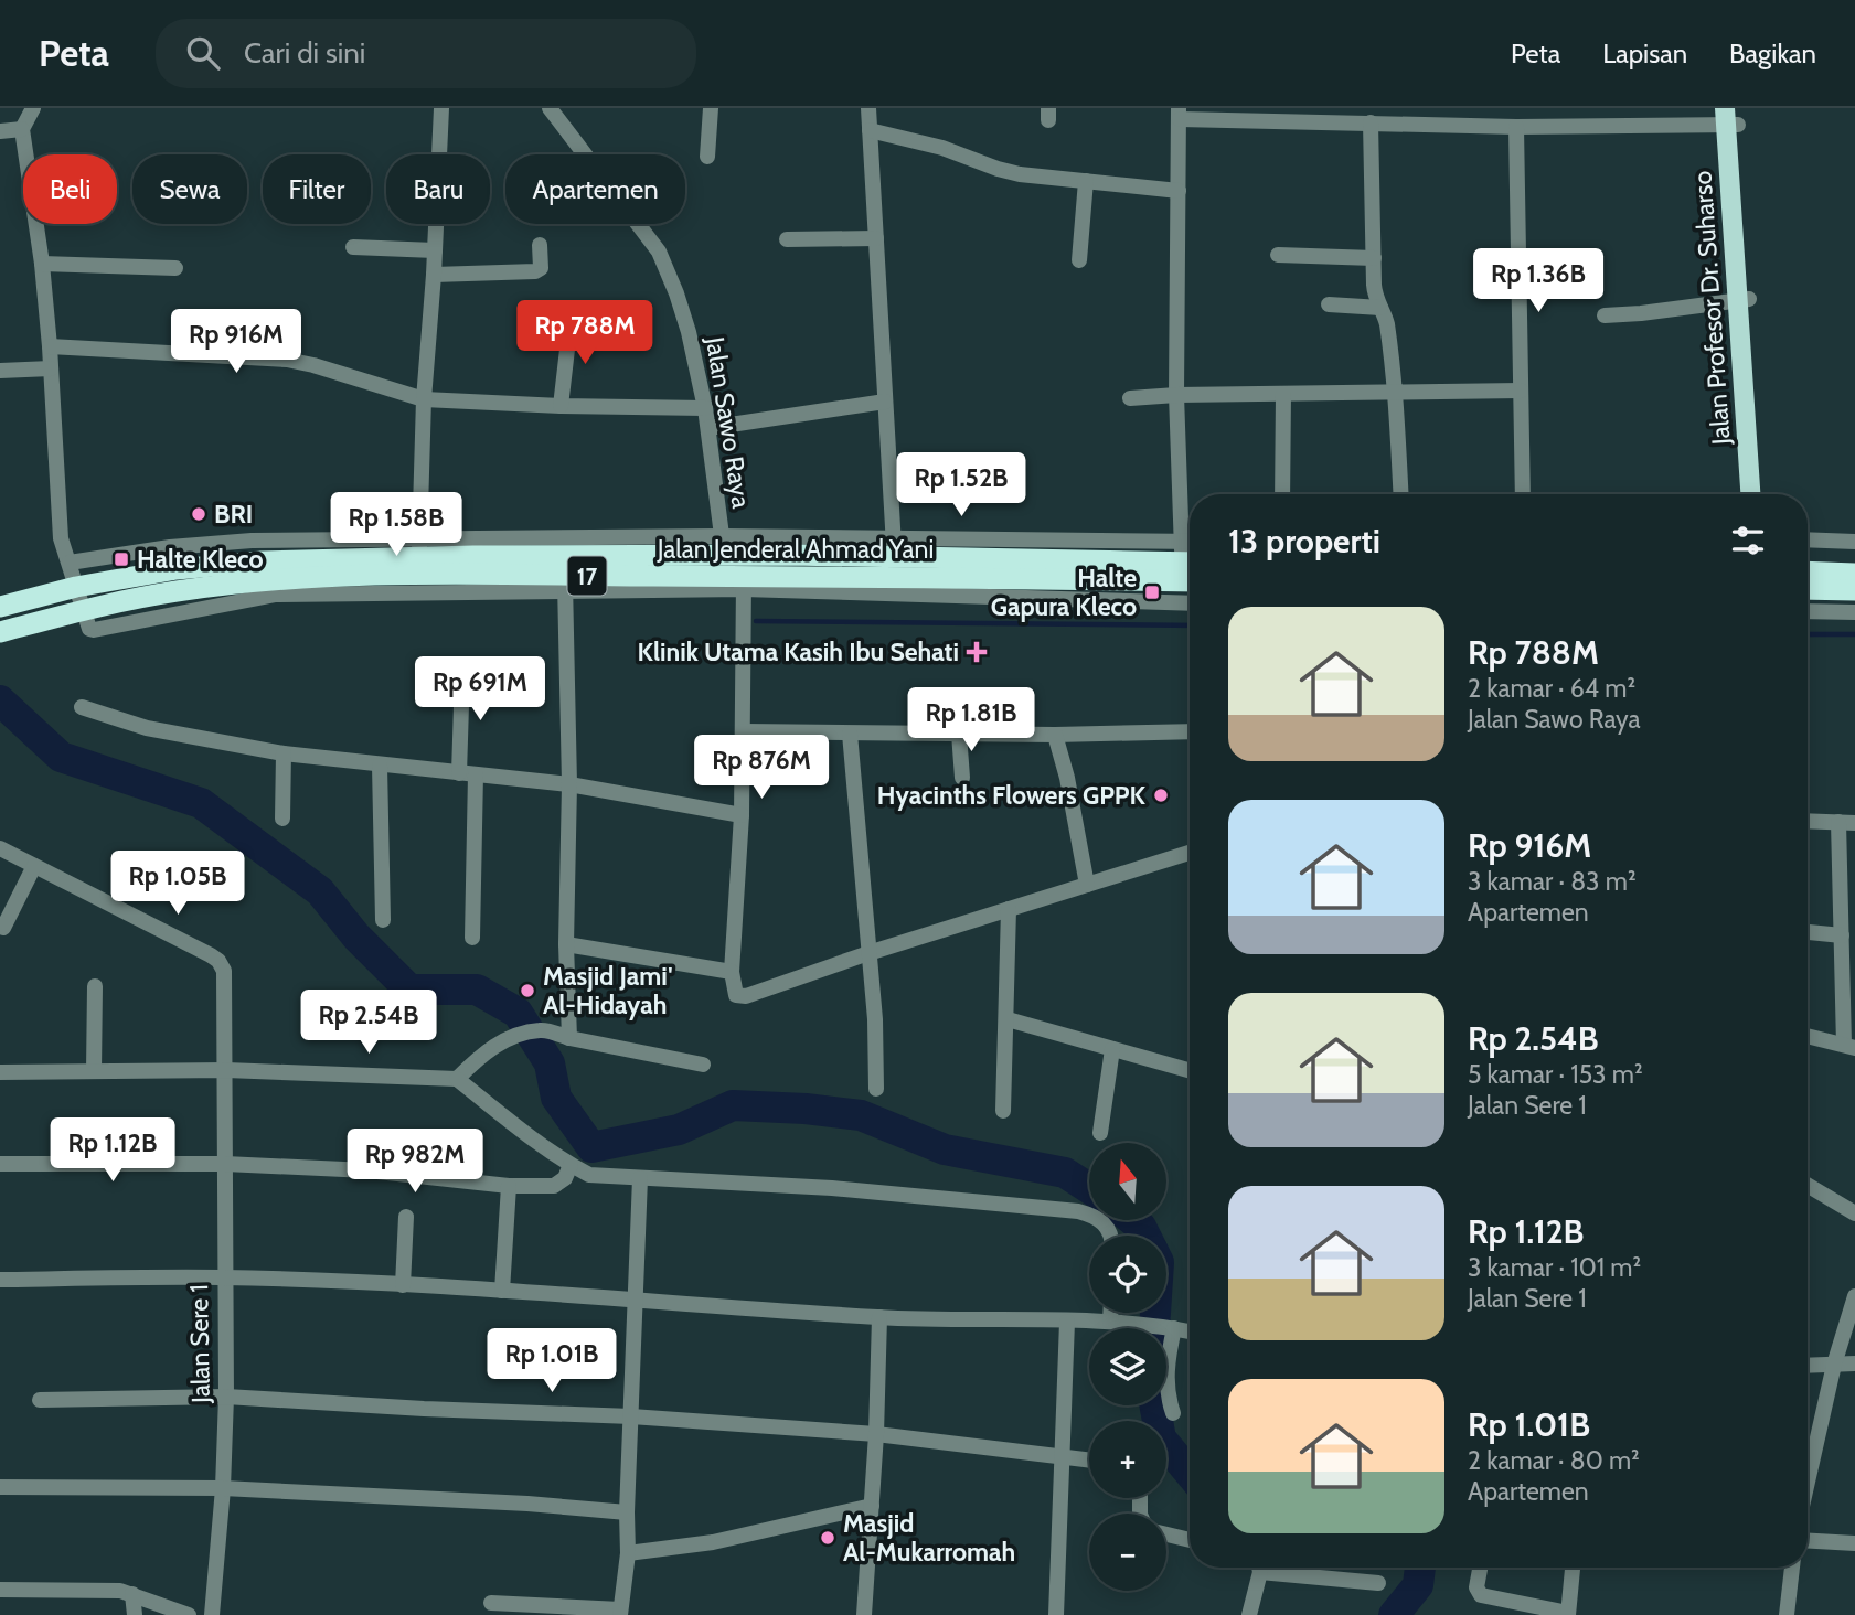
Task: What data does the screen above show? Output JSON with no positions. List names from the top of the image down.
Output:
{
  "streets": {
    "highway": ["Jalan Jenderal Ahmad Yani", "17"],
    "main road": ["Jalan Profesor Dr. Suharso"],
    "street": ["Jalan Sawo Raya", "Jalan Sere 1"]
  },
  "crossings": [
    ["Jalan Sawo Raya", "Jalan Jenderal Ahmad Yani"]
  ],
  "places": {
    "other": [
      "BRI",
      "Hyacinths Flowers GPPK",
      "Masjid Jami' Al-Hidayah",
      "Masjid Al-Mukarromah"
    ],
    "transit": ["Halte Kleco", "Halte Gapura Kleco"],
    "health": ["Klinik Utama Kasih Ibu Sehati"]
  },
  "north": "top",
  "page": {
    "header": "Peta",
    "search": "Cari di sini",
    "nav": ["Peta", "Lapisan", "Bagikan"],
    "chip": [
      "Beli",
      "Sewa",
      "Filter",
      "Baru",
      "Apartemen"
    ],
    "price": [
      "Rp 1.36B",
      "Rp 788M",
      "Rp 916M",
      "Rp 1.52B",
      "Rp 1.58B",
      "Rp 691M",
      "Rp 1.81B",
      "Rp 876M",
      "Rp 1.05B",
      "Rp 2.54B",
      "Rp 1.12B",
      "Rp 982M",
      "Rp 1.01B"
    ],
    "heading": "13 properti",
    "list": [
      {
        "name": "Rp 788M",
        "note": "2 kamar · 64 m² · Jalan Sawo Raya"
      },
      {
        "name": "Rp 916M",
        "note": "3 kamar · 83 m² · Apartemen"
      },
      {
        "name": "Rp 2.54B",
        "note": "5 kamar · 153 m² · Jalan Sere 1"
      },
      {
        "name": "Rp 1.12B",
        "note": "3 kamar · 101 m² · Jalan Sere 1"
      },
      {
        "name": "Rp 1.01B",
        "note": "2 kamar · 80 m² · Apartemen"
      }
    ],
    "map_buttons": ["+", "−"]
  }
}
